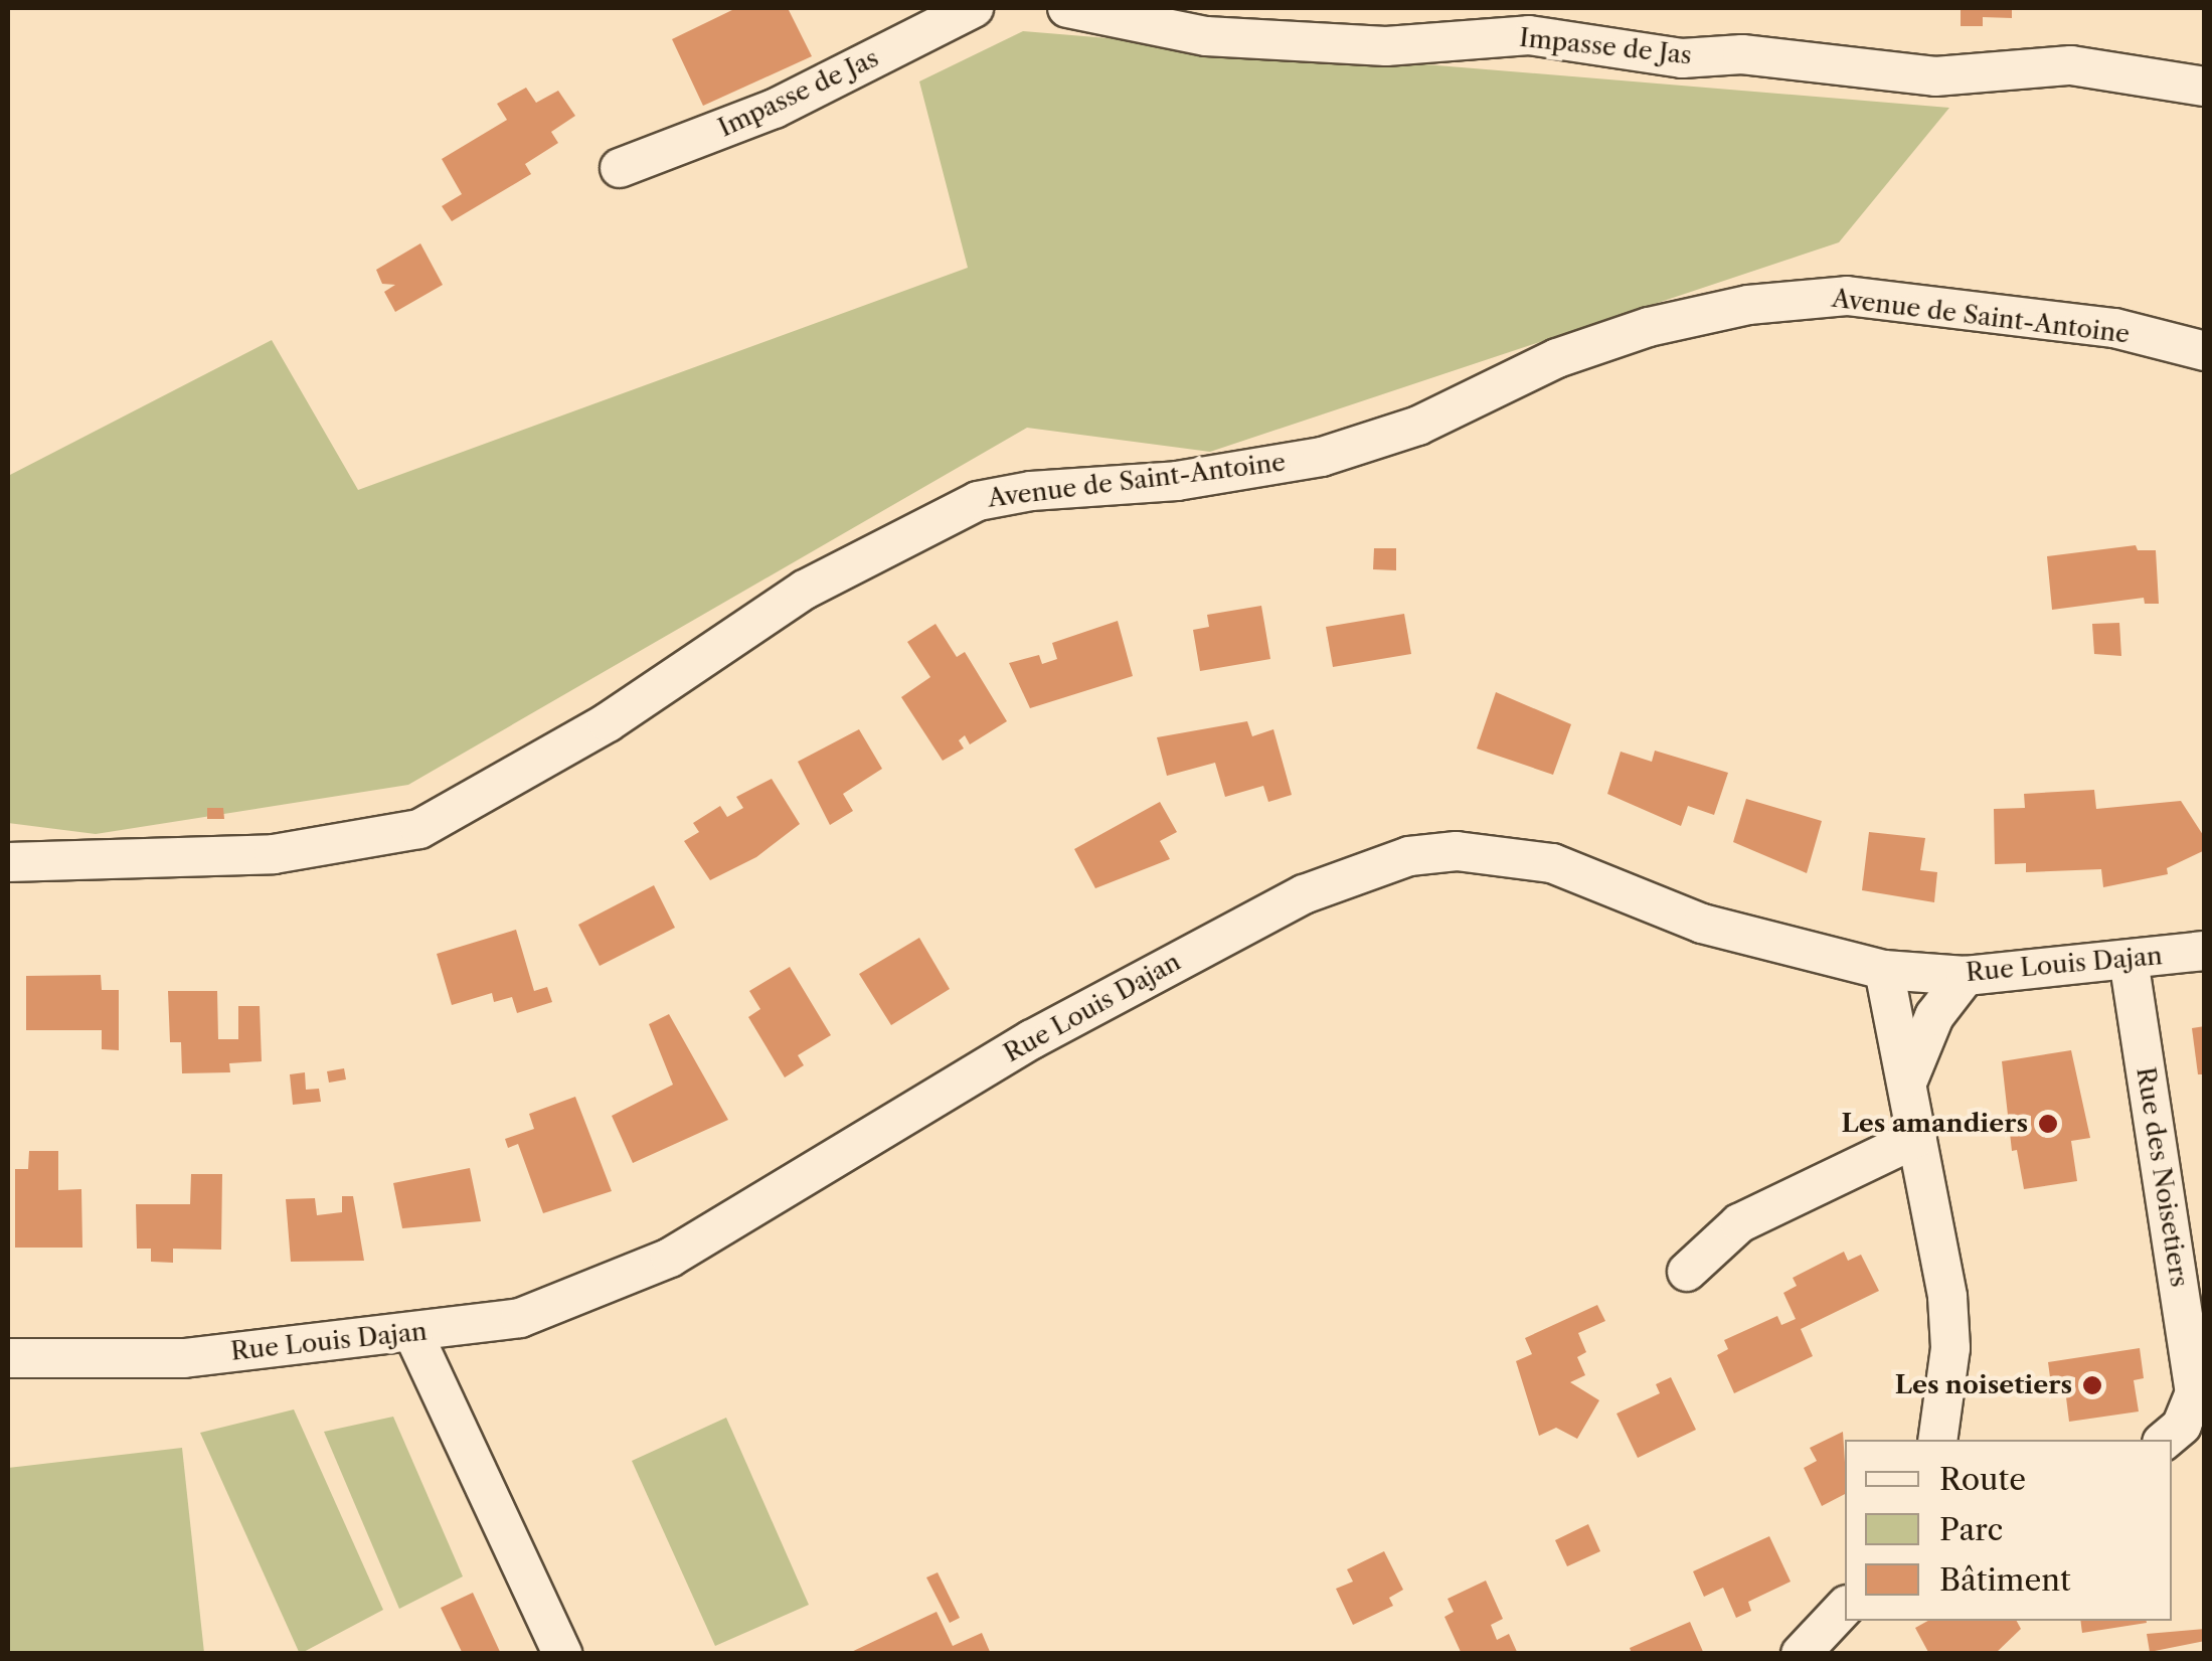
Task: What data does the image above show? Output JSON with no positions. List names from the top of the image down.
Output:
{
  "streets": {
    "street": [
      "Impasse de Jas",
      "Avenue de Saint-Antoine",
      "Rue Louis Dajan",
      "Rue des Noisetiers"
    ]
  },
  "crossings": [
    ["Rue Louis Dajan", "Rue des Noisetiers"]
  ],
  "places": ["Les amandiers", "Les noisetiers"],
  "legend": ["Route", "Parc", "Bâtiment"]
}
